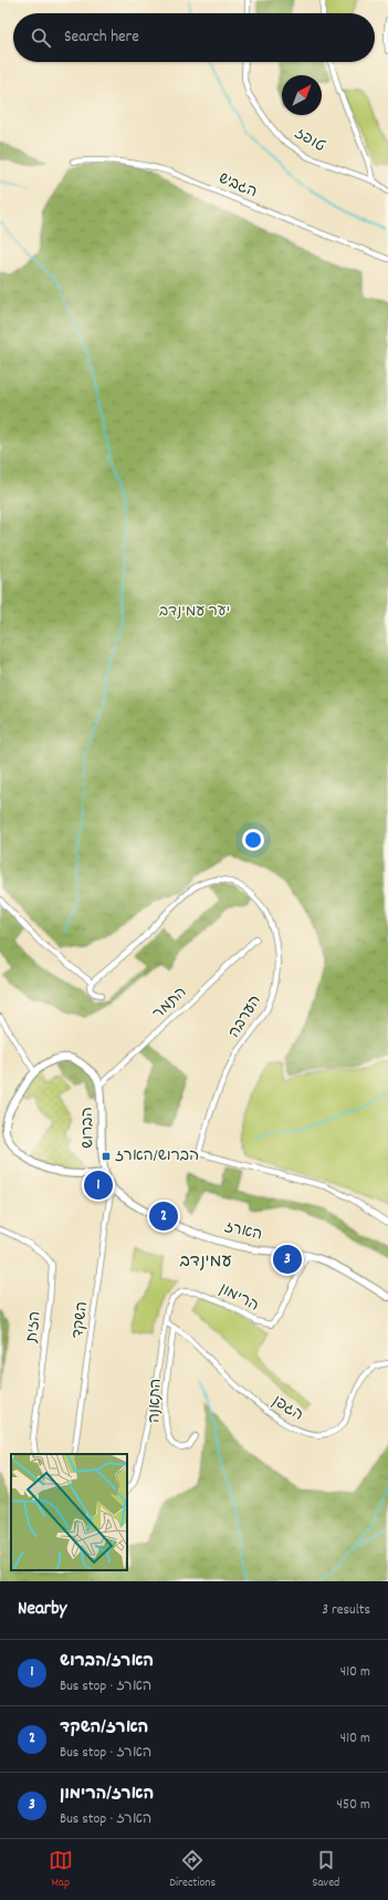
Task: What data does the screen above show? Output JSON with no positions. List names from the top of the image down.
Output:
{
  "streets": {
    "street": [
      "טופז",
      "הגביש",
      "התמר",
      "הערבה",
      "הברוש",
      "הארז",
      "הרימון",
      "השקד",
      "הזית",
      "התאנה",
      "הגפן"
    ]
  },
  "crossings": [
    ["התמר", "הברוש"],
    ["התמר", "הארז"],
    ["הברוש", "הארז"],
    ["הארז", "הרימון"],
    ["הארז", "השקד"],
    ["הרימון", "הגפן"],
    ["התאנה", "הגפן"]
  ],
  "districts": ["עמינדב"],
  "parks": ["יער עמינדב"],
  "places": {
    "transit": ["הברוש/הארז"]
  },
  "north": "top right",
  "page": {
    "search": "Search here",
    "pins": ["1", "2", "3"],
    "heading": ["Nearby", "3 results"],
    "list": [
      {
        "mark": "1",
        "name": "הארז/הברוש",
        "note": "Bus stop · הארז",
        "value": "410 m"
      },
      {
        "mark": "2",
        "name": "הארז/השקד",
        "note": "Bus stop · הארז",
        "value": "410 m"
      },
      {
        "mark": "3",
        "name": "הארז/הרימון",
        "note": "Bus stop · הארז",
        "value": "450 m"
      }
    ],
    "nav": ["Map", "Directions", "Saved"]
  }
}
